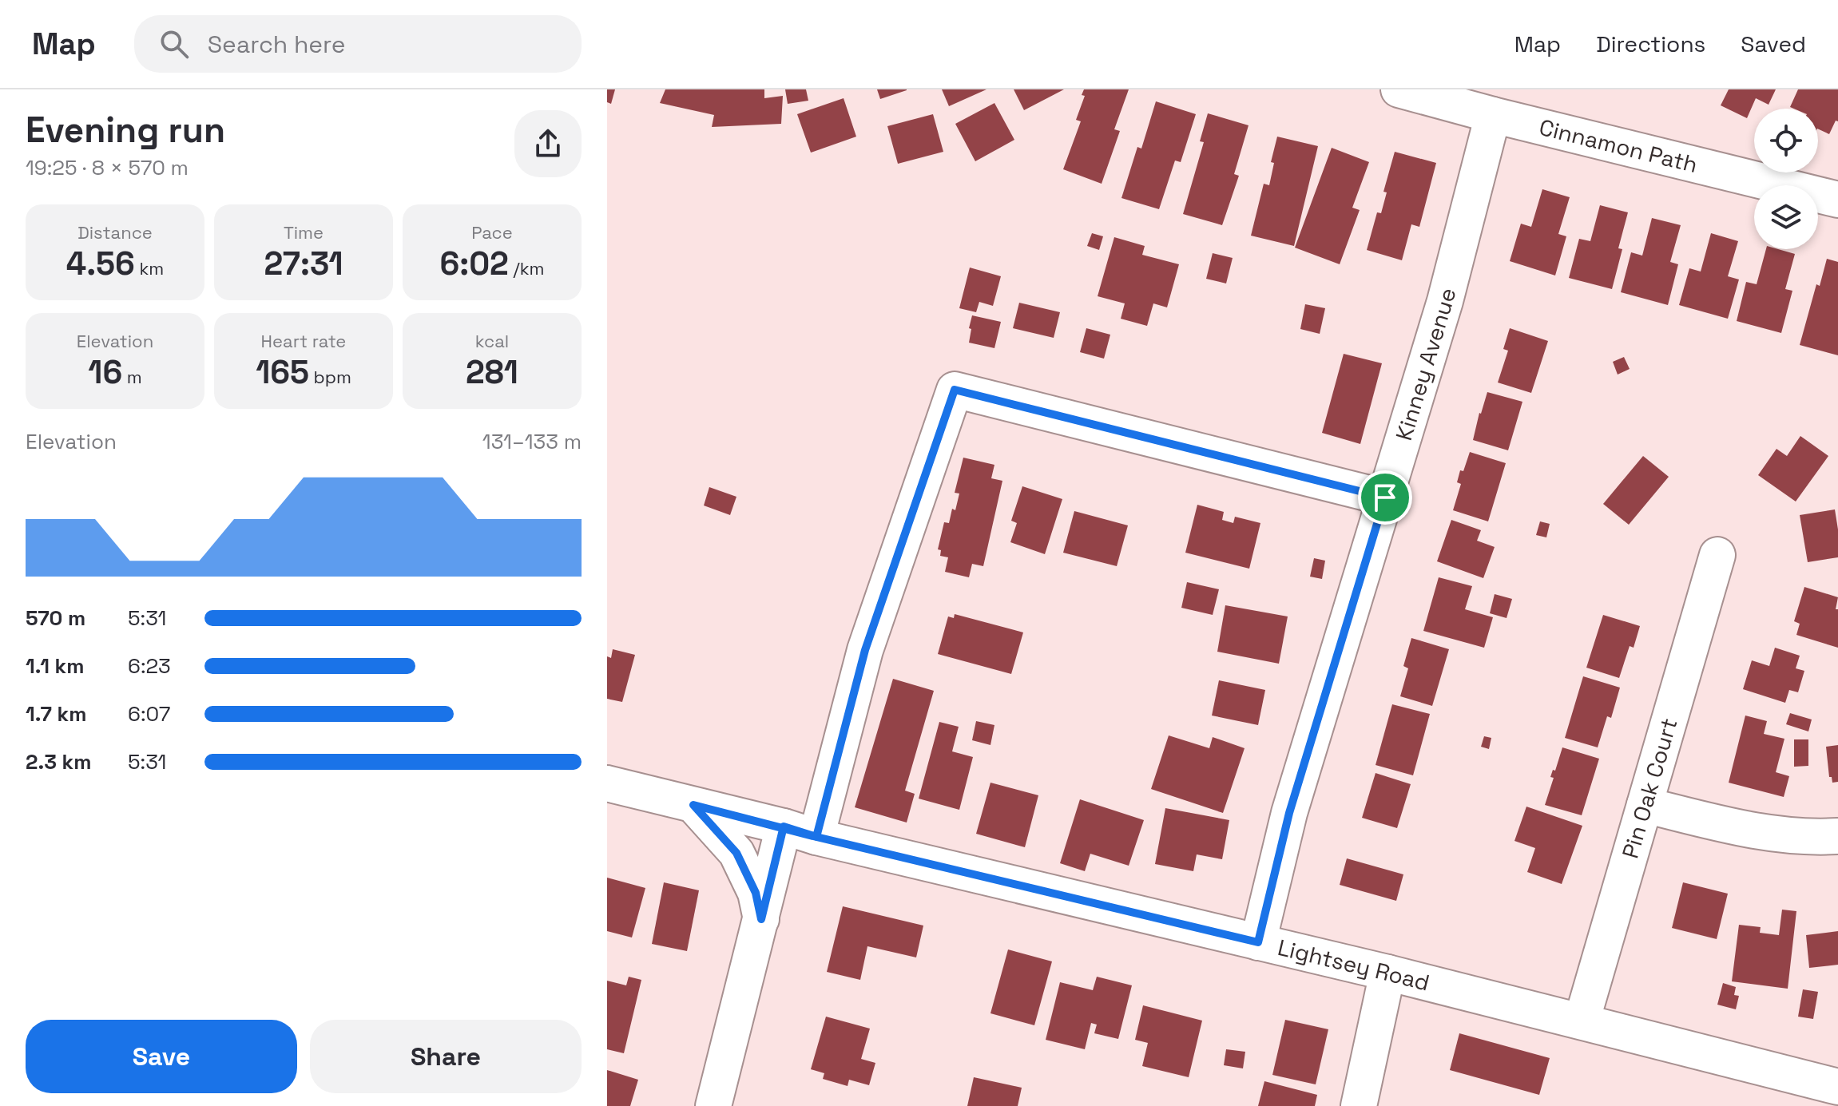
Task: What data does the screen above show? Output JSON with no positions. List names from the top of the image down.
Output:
{
  "streets": {
    "street": [
      "Cinnamon Path",
      "Kinney Avenue",
      "Pin Oak Court",
      "Lightsey Road"
    ]
  },
  "crossings": [
    ["Cinnamon Path", "Kinney Avenue"],
    ["Kinney Avenue", "Lightsey Road"],
    ["Pin Oak Court", "Lightsey Road"]
  ],
  "page": {
    "header": "Map",
    "search": "Search here",
    "nav": ["Map", "Directions", "Saved"],
    "heading": ["Evening run", "19:25 · 8 × 570 m"],
    "stats": [
      ["Distance", "4.56 km"],
      ["Time", "27:31"],
      ["Pace", "6:02 /km"],
      ["Elevation", "16 m"],
      ["Heart rate", "165 bpm"],
      ["kcal", "281"]
    ],
    "chart": ["Elevation", "131–133 m"],
    "list": [
      {
        "name": "570 m",
        "note": "5:31"
      },
      {
        "name": "1.1 km",
        "note": "6:23"
      },
      {
        "name": "1.7 km",
        "note": "6:07"
      },
      {
        "name": "2.3 km",
        "note": "5:31"
      }
    ],
    "buttons": ["Save", "Share"]
  }
}
